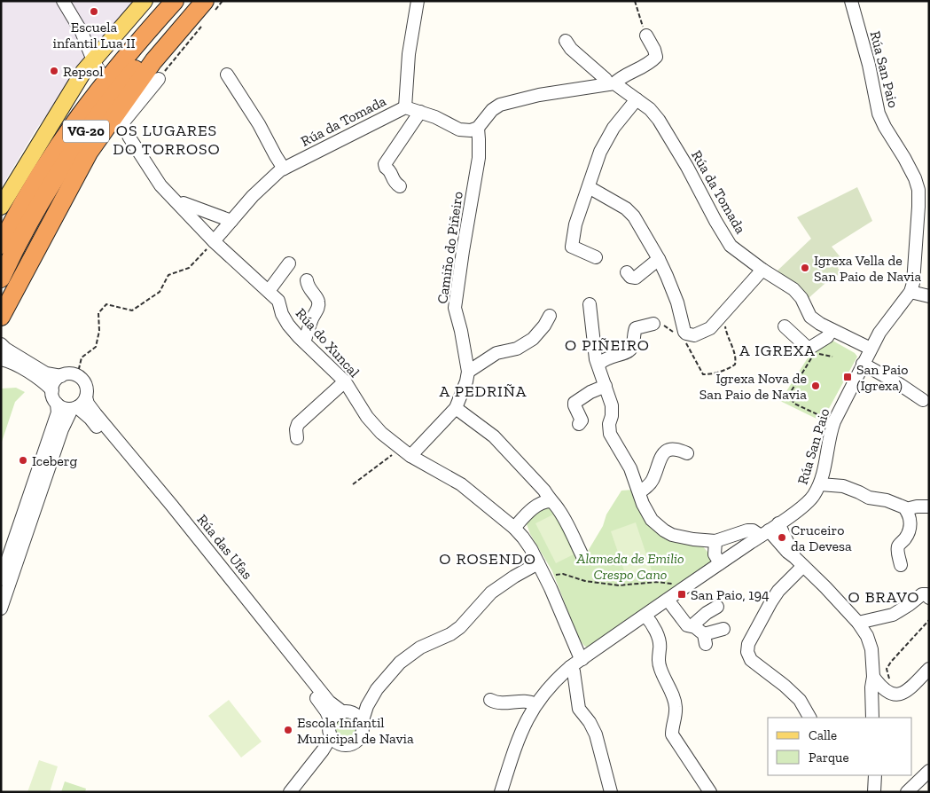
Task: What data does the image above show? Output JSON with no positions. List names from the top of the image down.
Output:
{
  "streets": {
    "highway": ["VG-20"],
    "street": [
      "Rúa San Paio",
      "Rúa da Tomada",
      "Camiño do Piñeiro",
      "Rúa do Xuncal",
      "Rúa das Ufas"
    ]
  },
  "crossings": [
    ["Rúa San Paio", "Rúa da Tomada"],
    ["Rúa San Paio", "Rúa do Xuncal"],
    ["Rúa da Tomada", "Camiño do Piñeiro"],
    ["Rúa da Tomada", "Rúa do Xuncal"],
    ["Camiño do Piñeiro", "Rúa do Xuncal"]
  ],
  "districts": [
    "OS LUGARES DO TORROSO",
    "O PIÑEIRO",
    "A IGREXA",
    "A PEDRIÑA",
    "O ROSENDO",
    "O BRAVO"
  ],
  "parks": ["Alameda de Emilio Crespo Cano"],
  "places": {
    "other": [
      "Escuela infantil Lua II",
      "Repsol",
      "Igrexa Vella de San Paio de Navia",
      "Igrexa Nova de San Paio de Navia",
      "Iceberg",
      "Cruceiro da Devesa",
      "Escola Infantil Municipal de Navia"
    ],
    "transit": ["San Paio (Igrexa)", "San Paio, 194"]
  },
  "legend": ["Calle", "Parque"]
}
